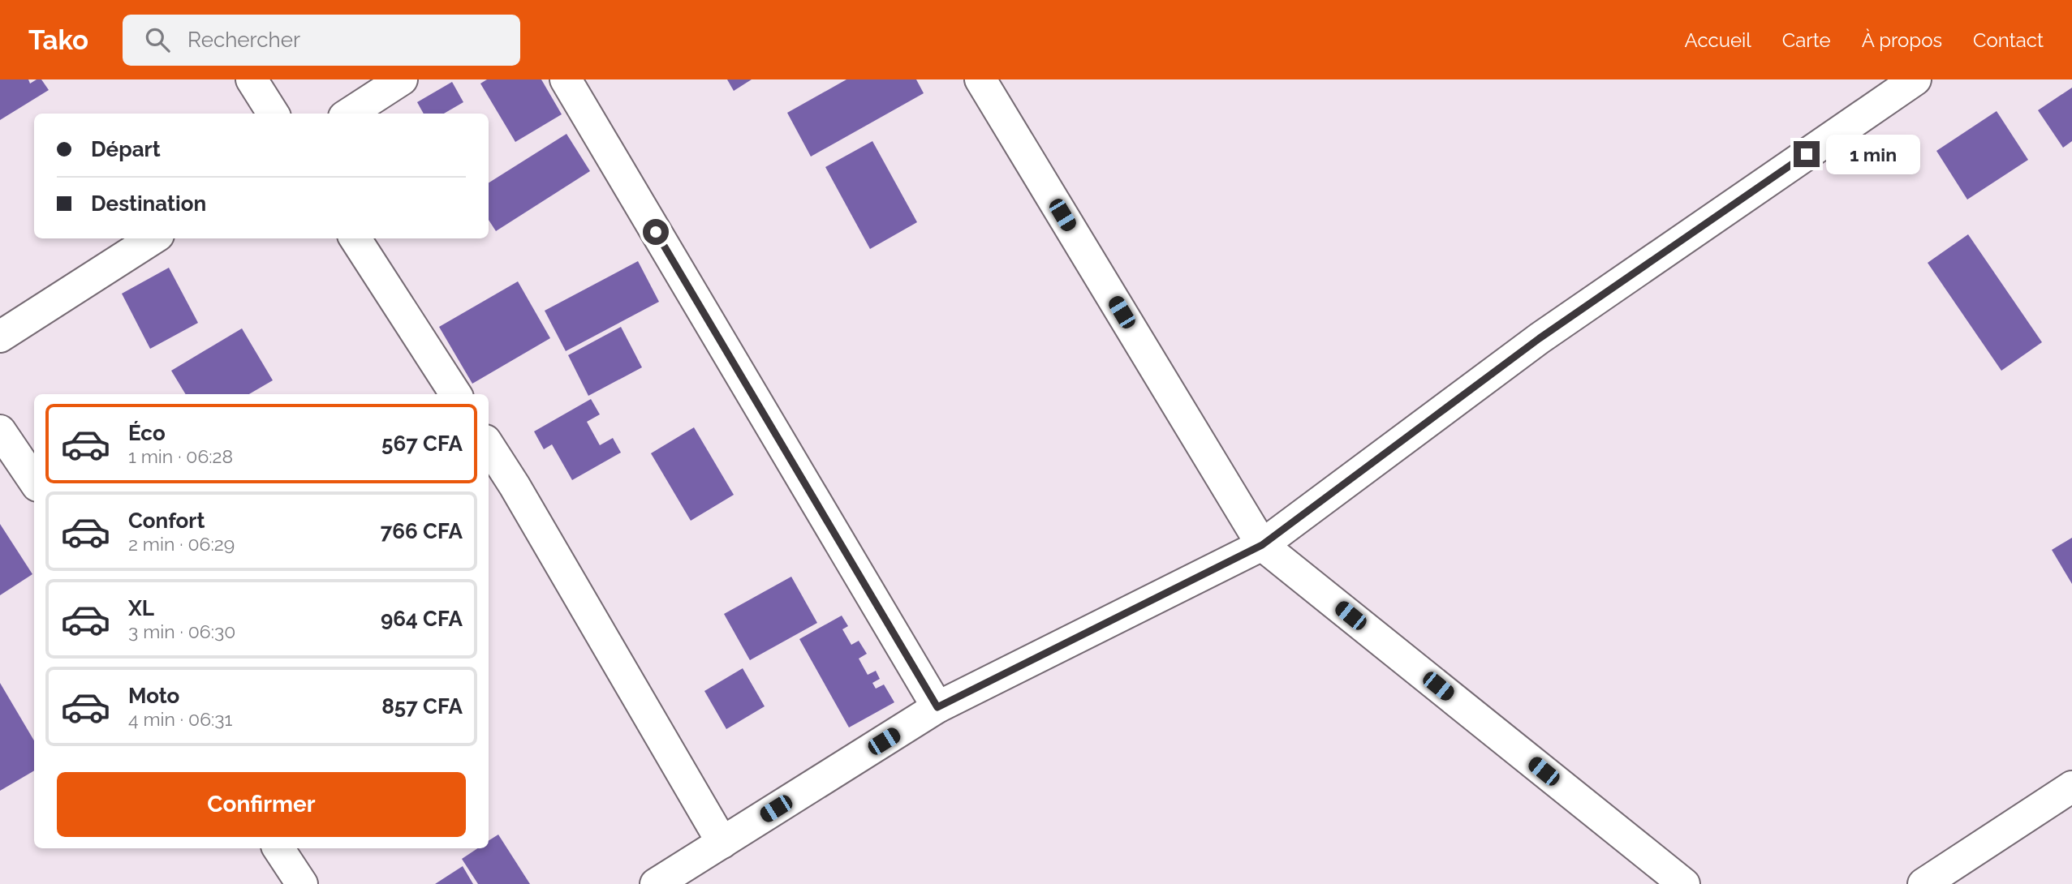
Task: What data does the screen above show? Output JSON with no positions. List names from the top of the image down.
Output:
{
  "page": {
    "header": "Tako",
    "search": "Rechercher",
    "nav": [
      "Accueil",
      "Carte",
      "À propos",
      "Contact"
    ],
    "banner": ["Départ", "Destination"],
    "bubble": "1 min",
    "list": [
      {
        "name": "Éco",
        "note": "1 min · 06:28",
        "value": "567 CFA"
      },
      {
        "name": "Confort",
        "note": "2 min · 06:29",
        "value": "766 CFA"
      },
      {
        "name": "XL",
        "note": "3 min · 06:30",
        "value": "964 CFA"
      },
      {
        "name": "Moto",
        "note": "4 min · 06:31",
        "value": "857 CFA"
      }
    ],
    "buttons": "Confirmer"
  }
}
